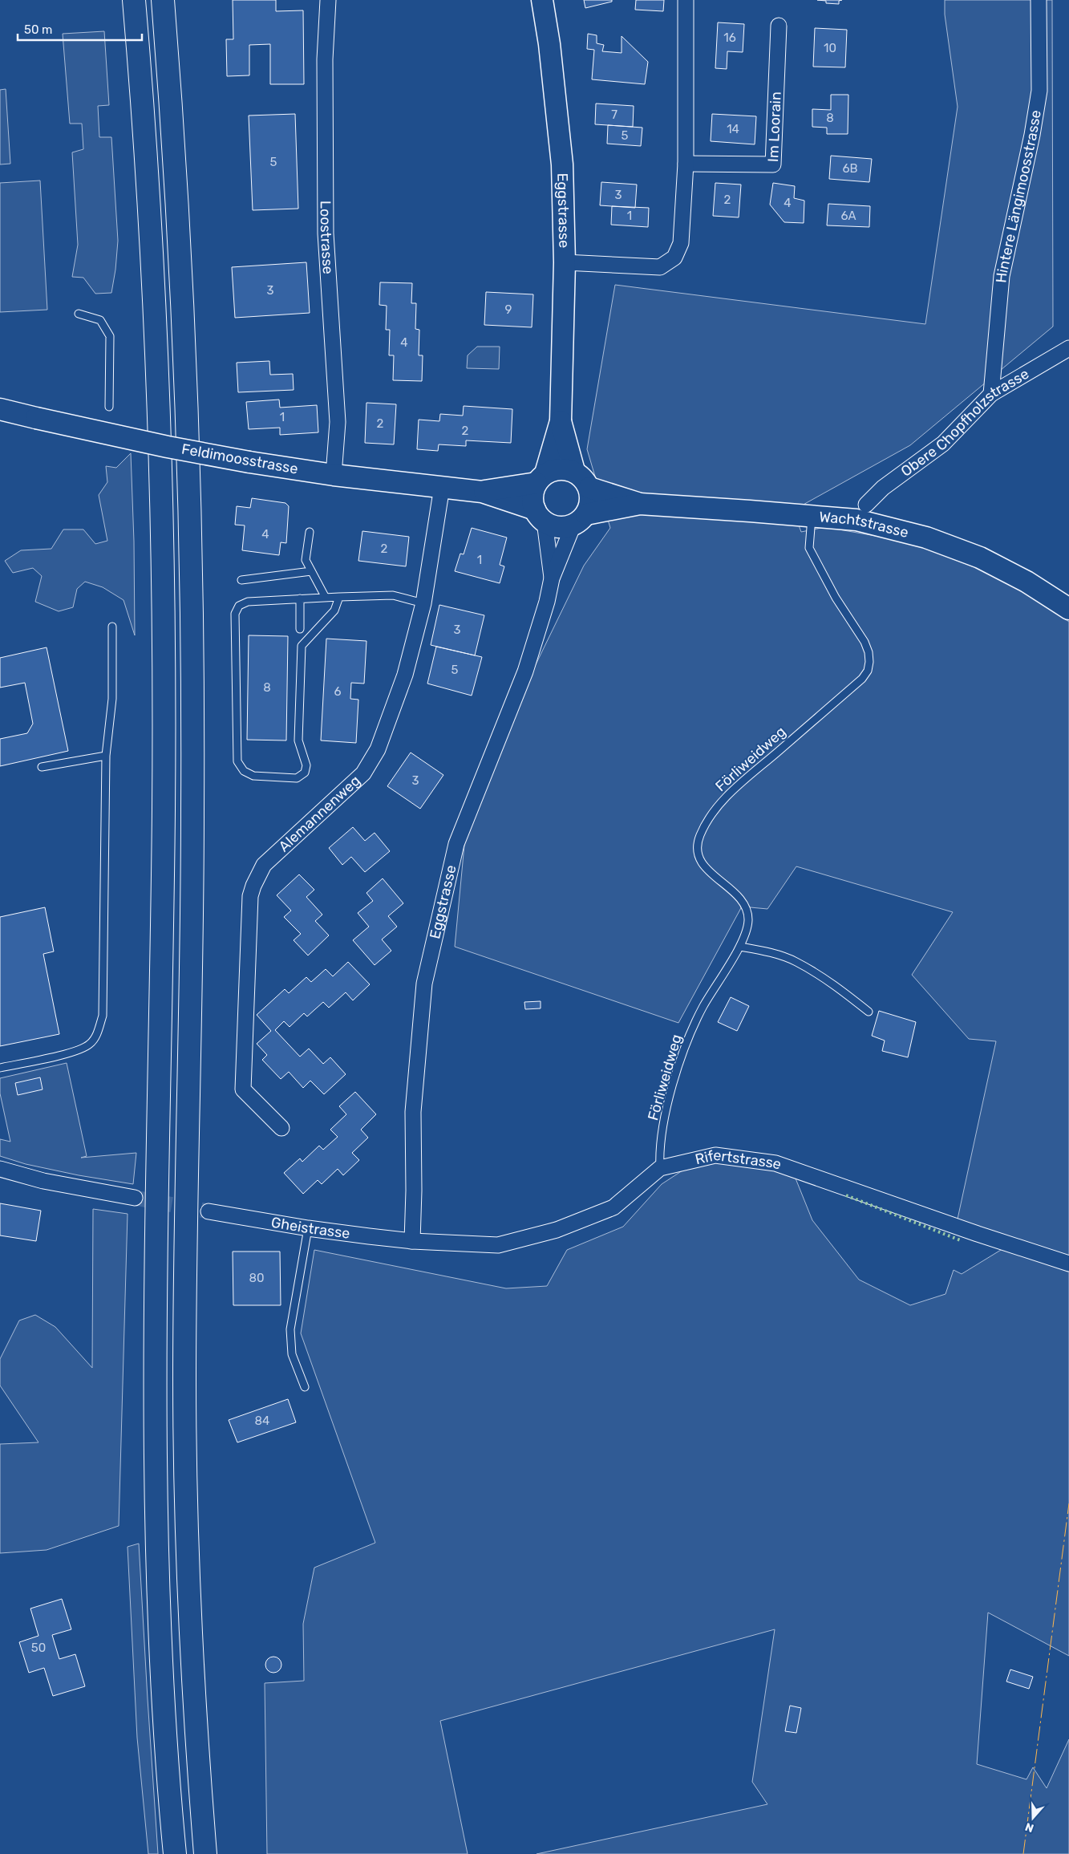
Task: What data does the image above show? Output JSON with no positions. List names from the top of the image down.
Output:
{
  "streets": {
    "main road": ["Eggstrasse", "Feldimoosstrasse", "Wachtstrasse"],
    "street": [
      "Im Loorain",
      "Hintere Längimoosstrasse",
      "Loostrasse",
      "Obere Chopfholzstrasse",
      "Alemannenweg",
      "Rifertstrasse",
      "Gheistrasse"
    ],
    "lane": ["Förliweidweg"]
  },
  "crossings": [
    ["Hintere Längimoosstrasse", "Obere Chopfholzstrasse"],
    ["Eggstrasse", "Feldimoosstrasse"],
    ["Eggstrasse", "Wachtstrasse"],
    ["Eggstrasse", "Rifertstrasse"],
    ["Eggstrasse", "Gheistrasse"],
    ["Loostrasse", "Feldimoosstrasse"],
    ["Feldimoosstrasse", "Wachtstrasse"],
    ["Feldimoosstrasse", "Alemannenweg"],
    ["Wachtstrasse", "Förliweidweg"],
    ["Förliweidweg", "Rifertstrasse"],
    ["Rifertstrasse", "Gheistrasse"]
  ],
  "house_numbers": [
    "16",
    "10",
    "7",
    "8",
    "14",
    "5",
    "5",
    "6B",
    "3",
    "2",
    "4",
    "1",
    "6A",
    "3",
    "9",
    "4",
    "1",
    "2",
    "2",
    "4",
    "2",
    "1",
    "3",
    "5",
    "8",
    "6",
    "3",
    "80",
    "84",
    "50"
  ],
  "scale_bar": "50 m",
  "north": "bottom"
}
